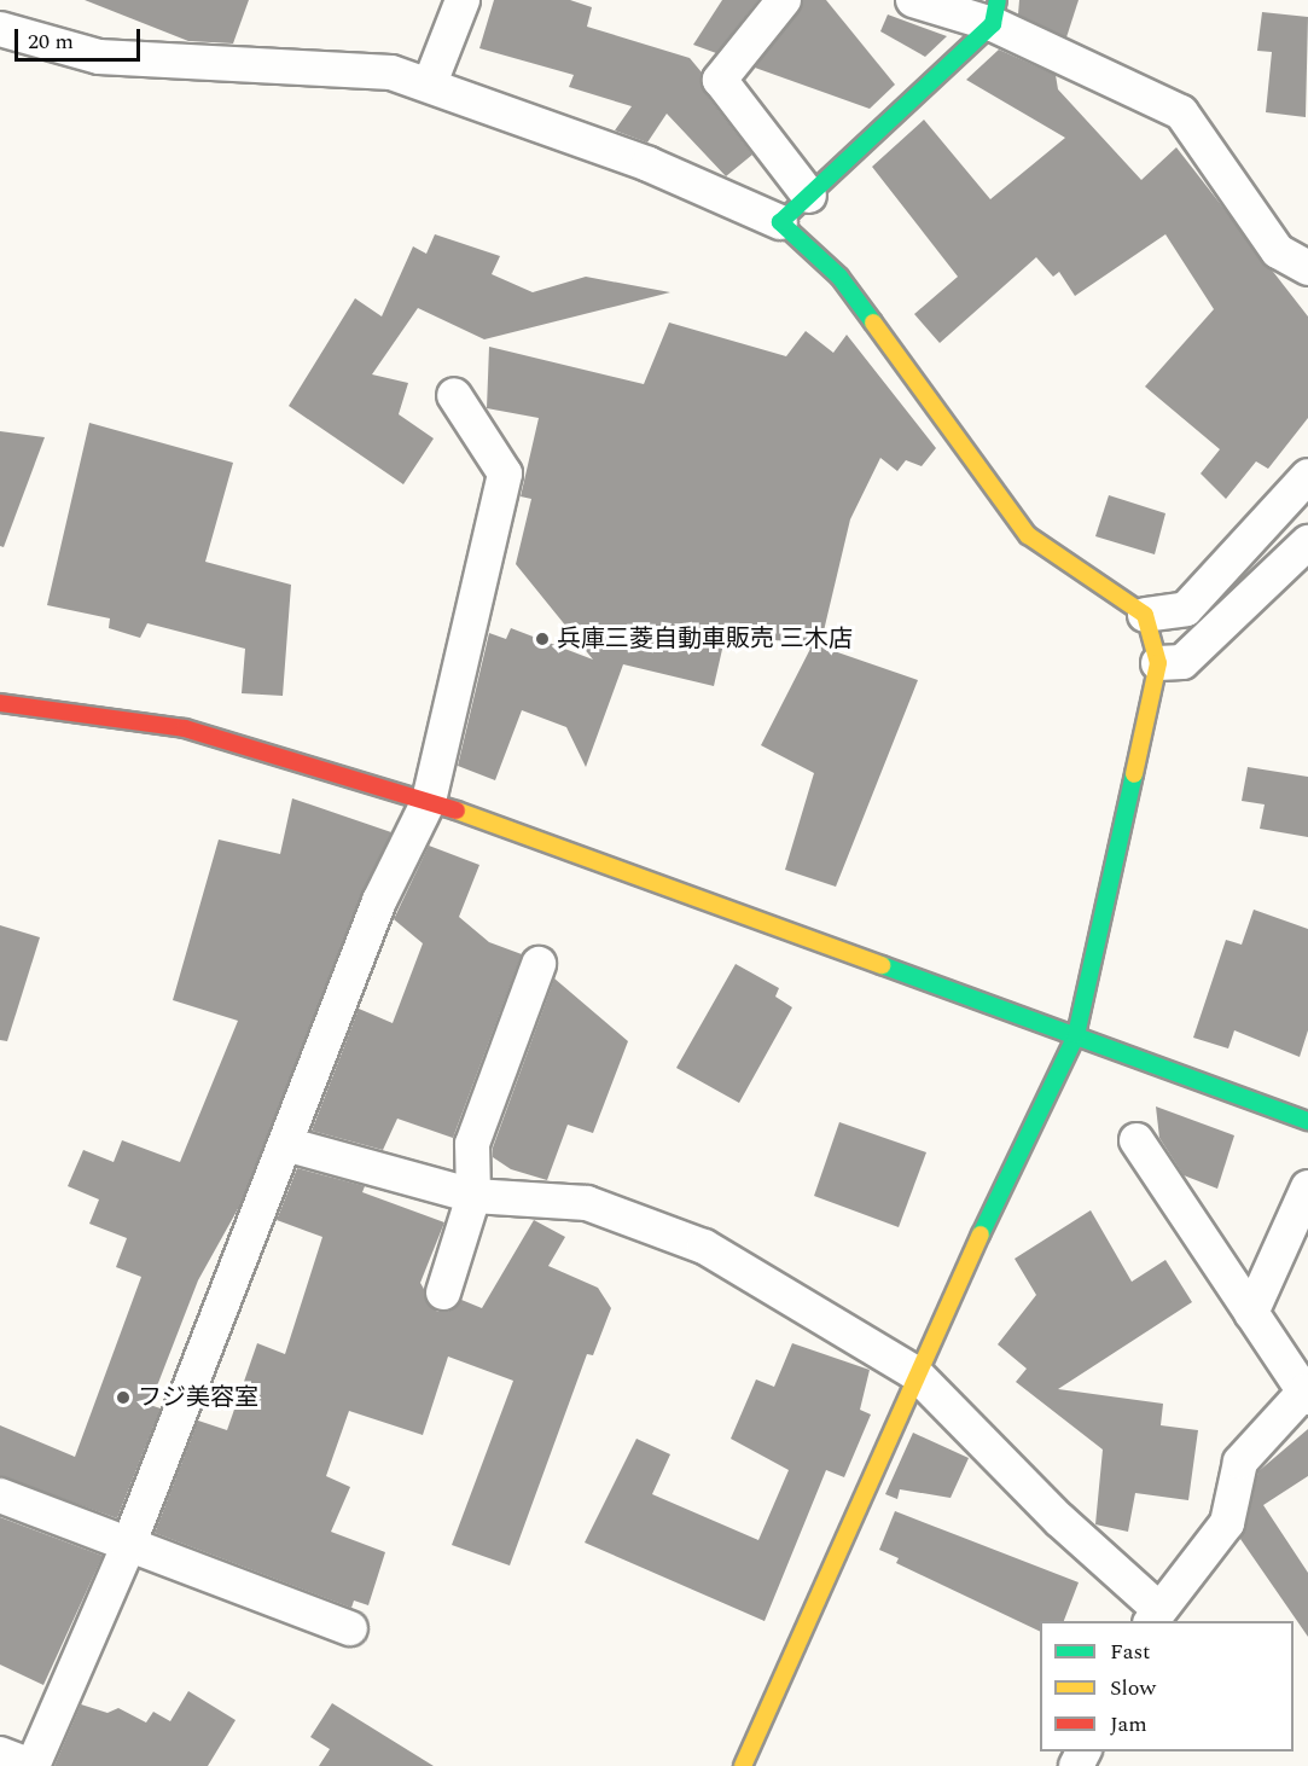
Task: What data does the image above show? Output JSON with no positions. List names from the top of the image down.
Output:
{
  "places": ["兵庫三菱自動車販売 三木店", "フジ美容室"],
  "legend": ["Fast", "Slow", "Jam"],
  "scale_bar": "20 m"
}
